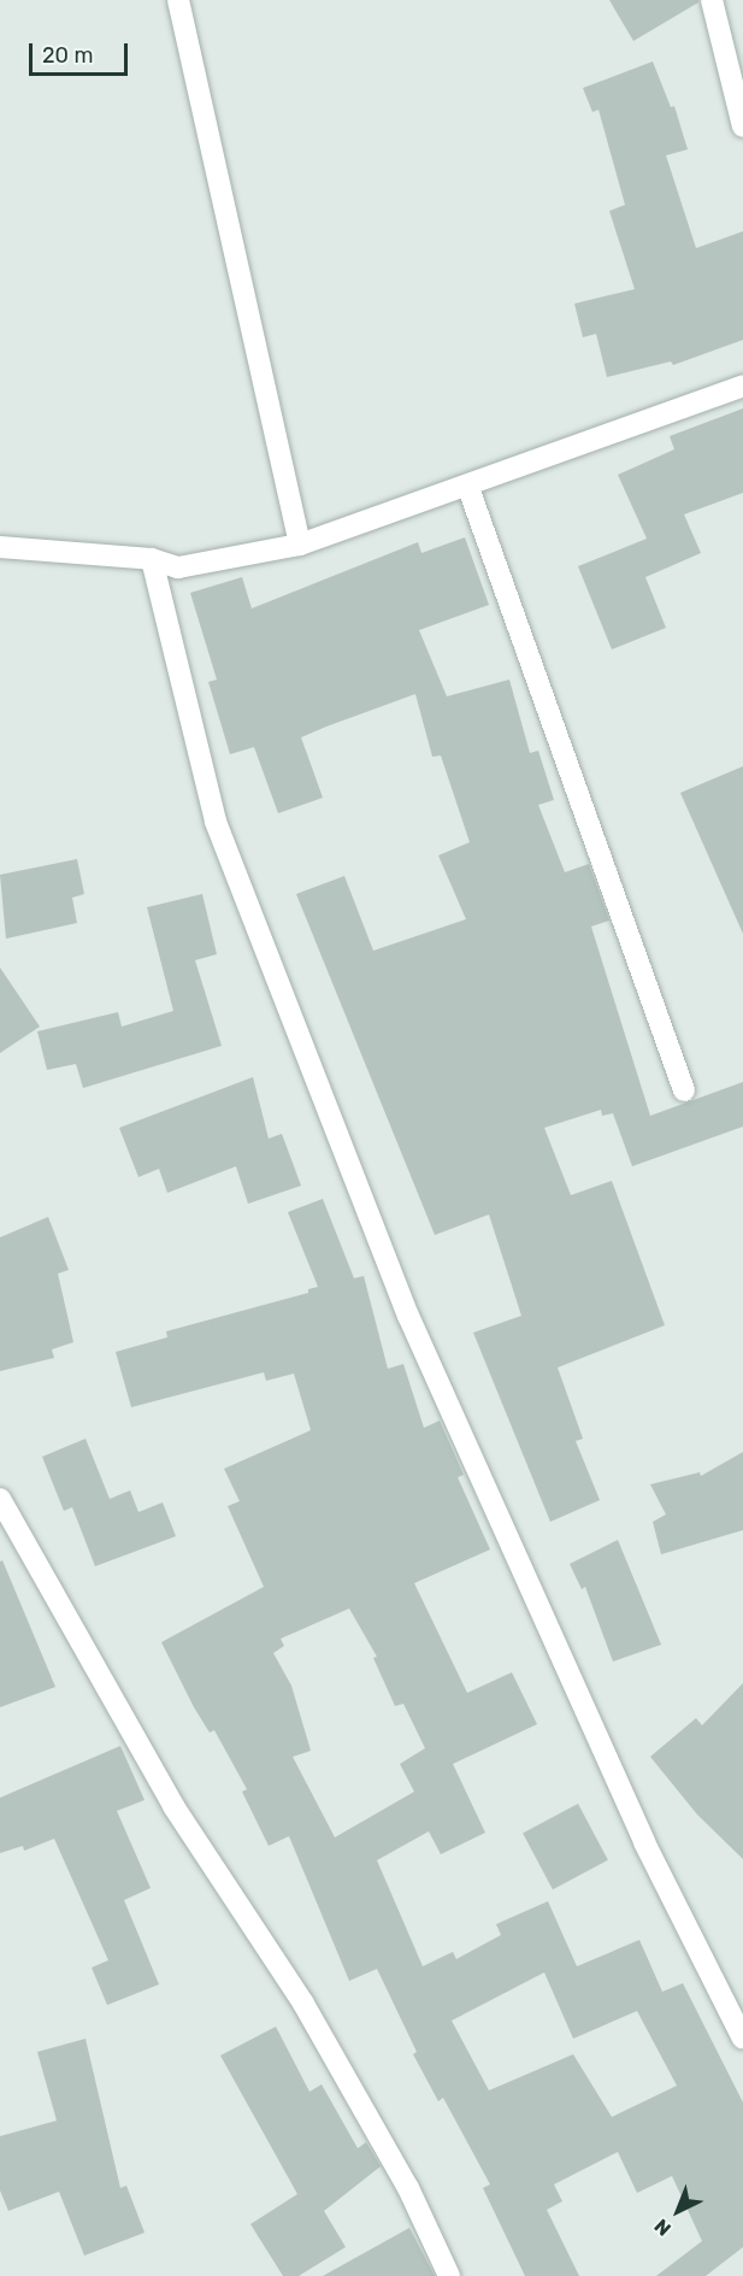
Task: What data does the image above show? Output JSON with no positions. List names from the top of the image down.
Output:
{
  "scale_bar": "20 m",
  "north": "bottom left"
}
